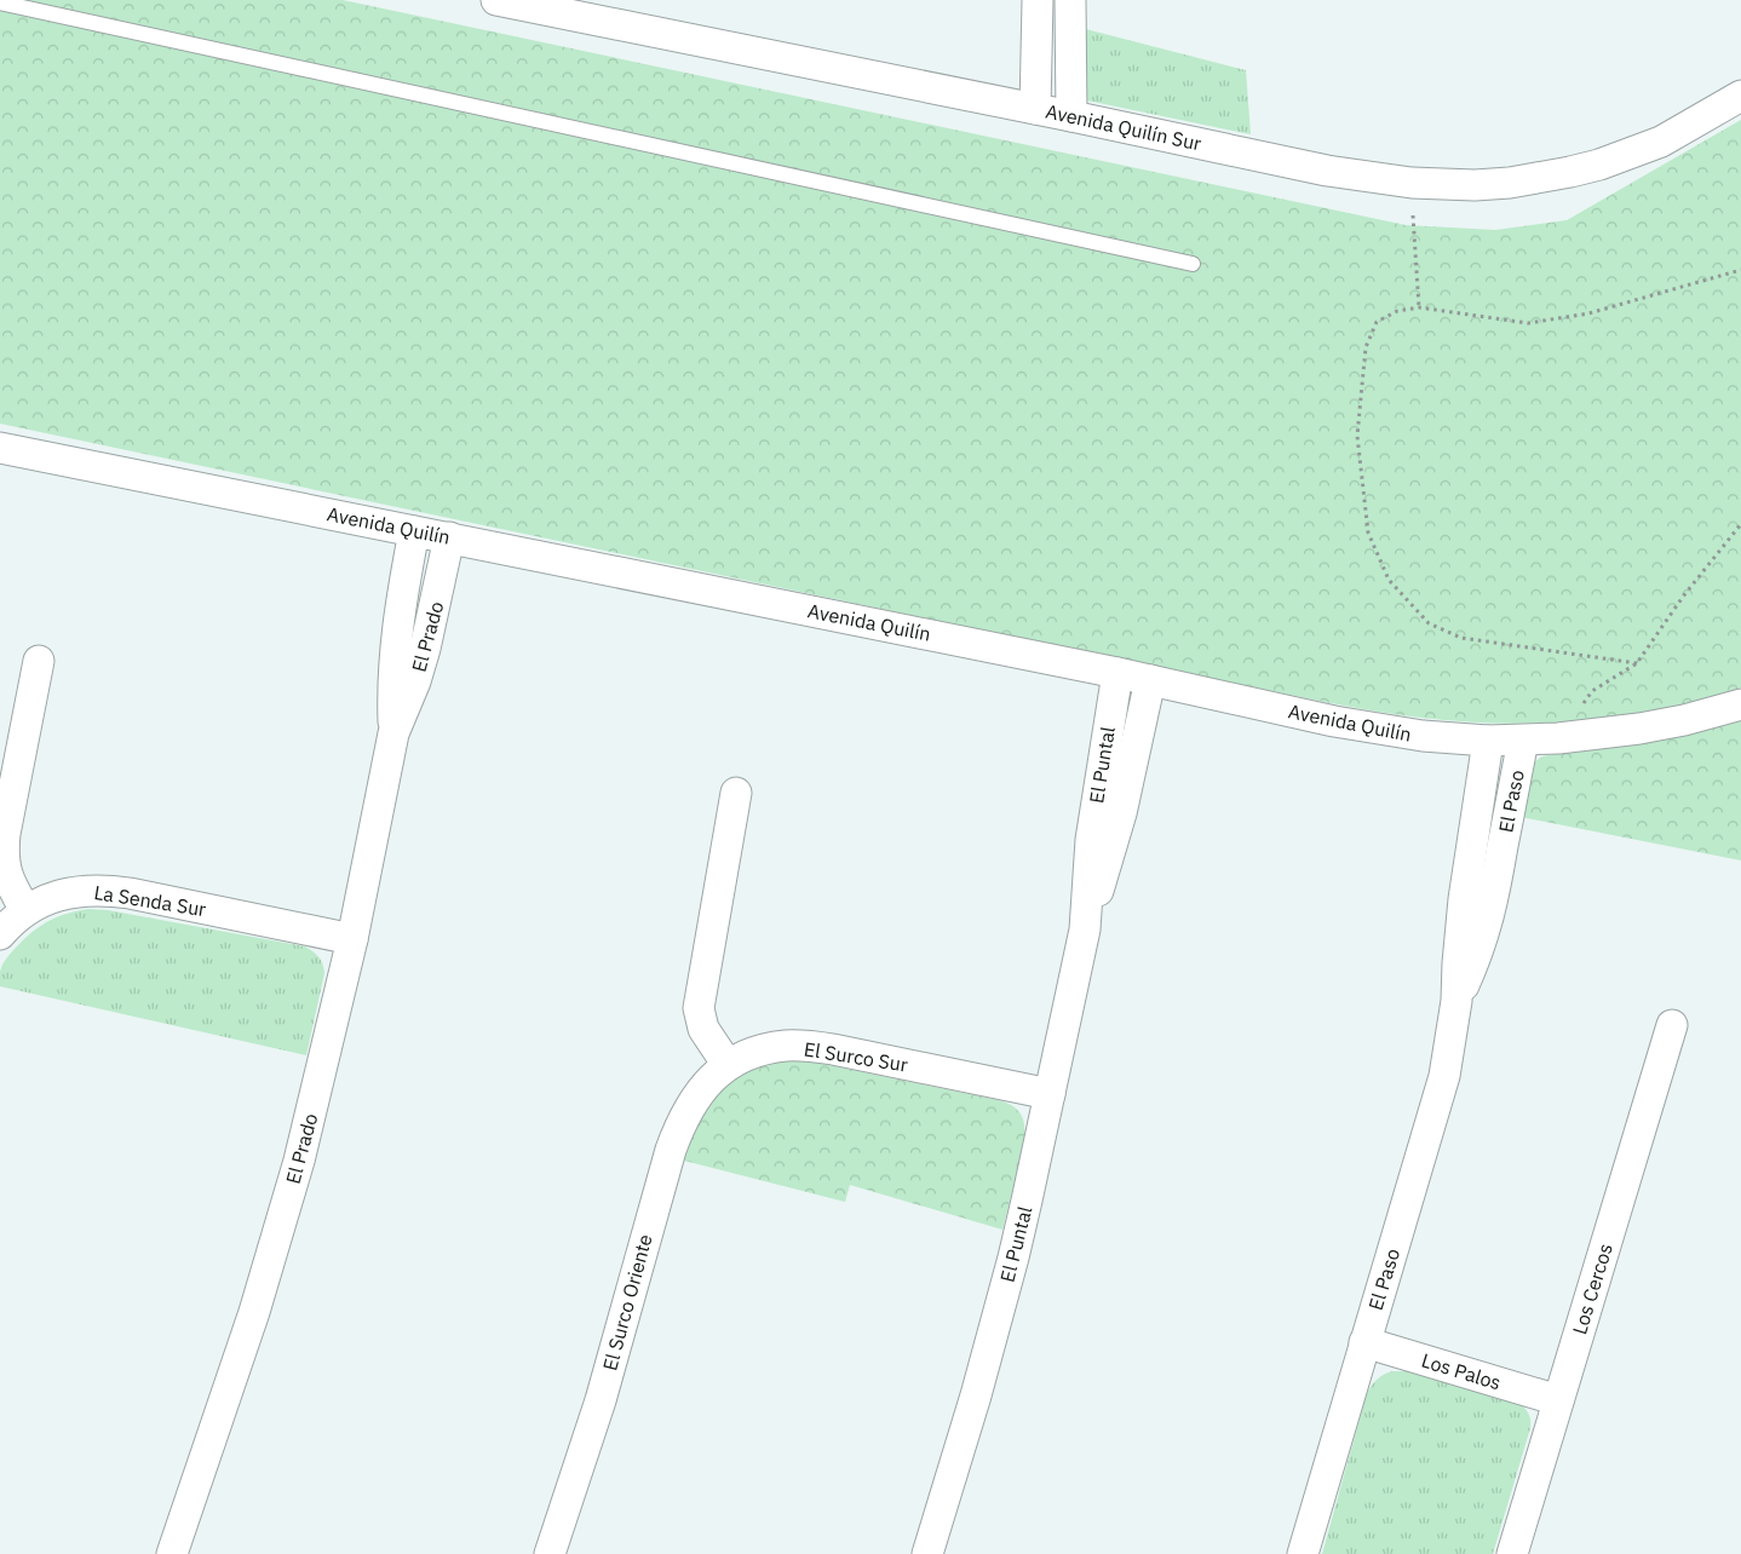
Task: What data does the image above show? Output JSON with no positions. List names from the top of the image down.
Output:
{
  "streets": {
    "street": [
      "Avenida Quilín Sur",
      "Avenida Quilín",
      "El Prado",
      "El Puntal",
      "El Paso",
      "La Senda Sur",
      "El Surco Sur",
      "Los Cercos",
      "El Surco Oriente",
      "Los Palos"
    ]
  },
  "crossings": [
    ["Avenida Quilín", "El Prado"],
    ["Avenida Quilín", "El Puntal"],
    ["Avenida Quilín", "El Paso"],
    ["El Prado", "La Senda Sur"],
    ["El Puntal", "El Surco Sur"],
    ["El Paso", "Los Palos"],
    ["El Surco Sur", "El Surco Oriente"],
    ["Los Cercos", "Los Palos"]
  ]
}
